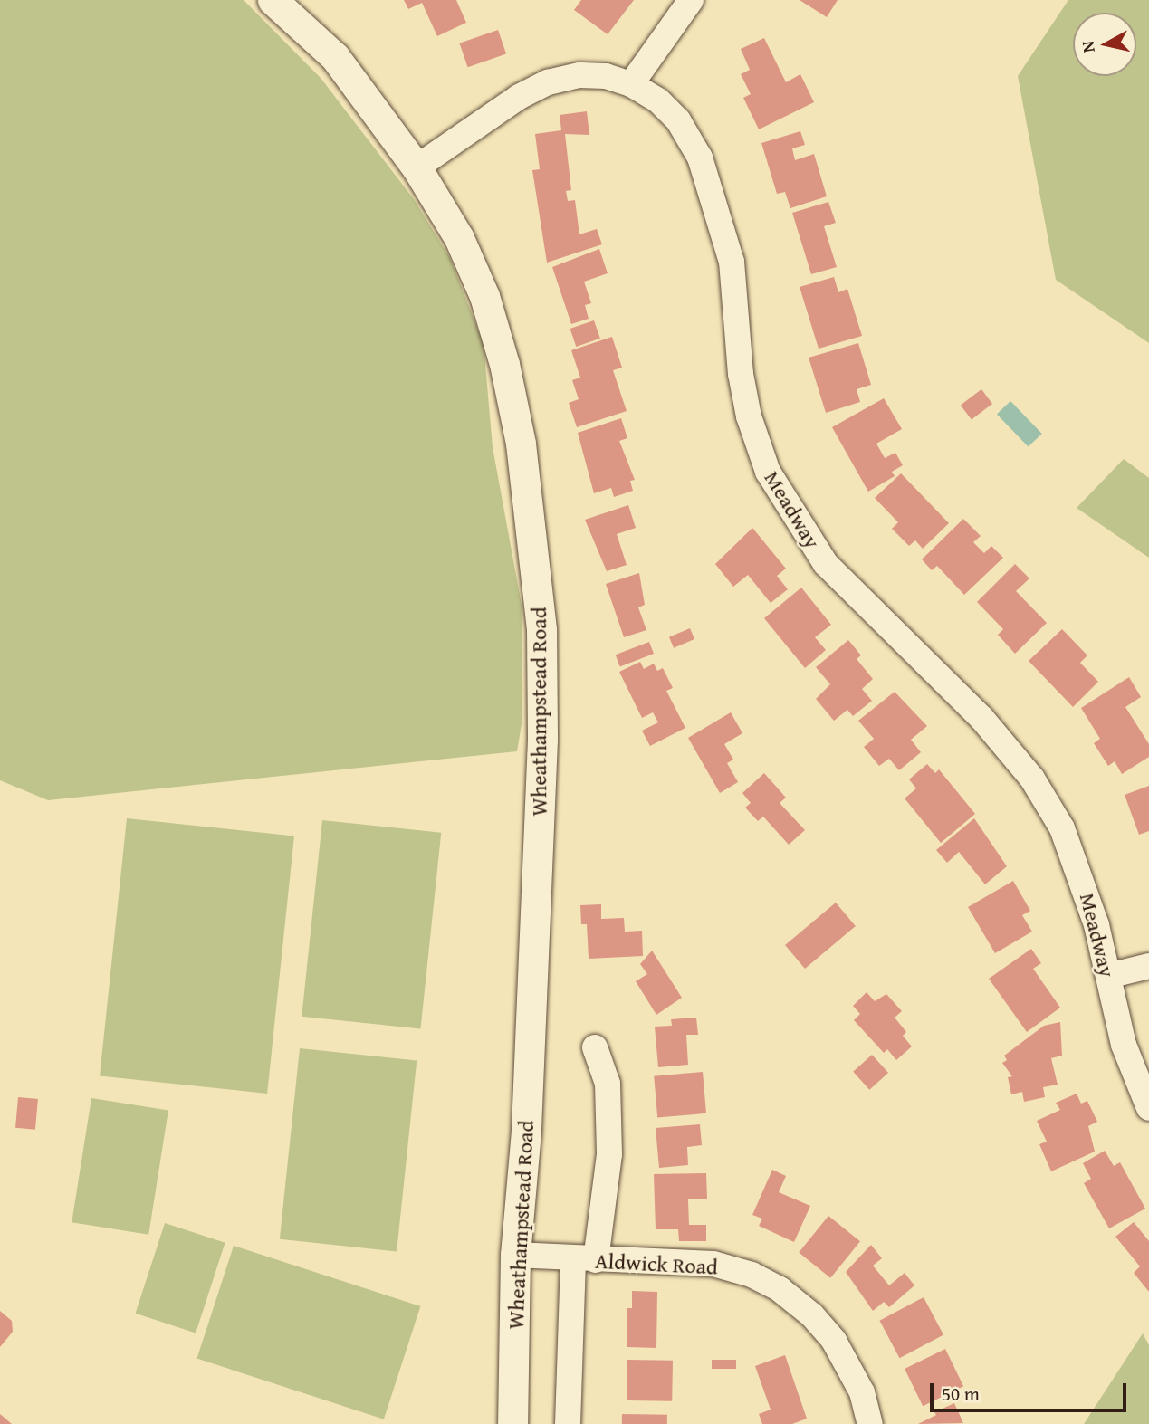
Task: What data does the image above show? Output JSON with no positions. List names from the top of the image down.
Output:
{
  "streets": {
    "street": ["Meadway", "Wheathampstead Road", "Aldwick Road"]
  },
  "crossings": [
    ["Meadway", "Wheathampstead Road"],
    ["Wheathampstead Road", "Aldwick Road"]
  ],
  "scale_bar": "50 m",
  "north": "left"
}
